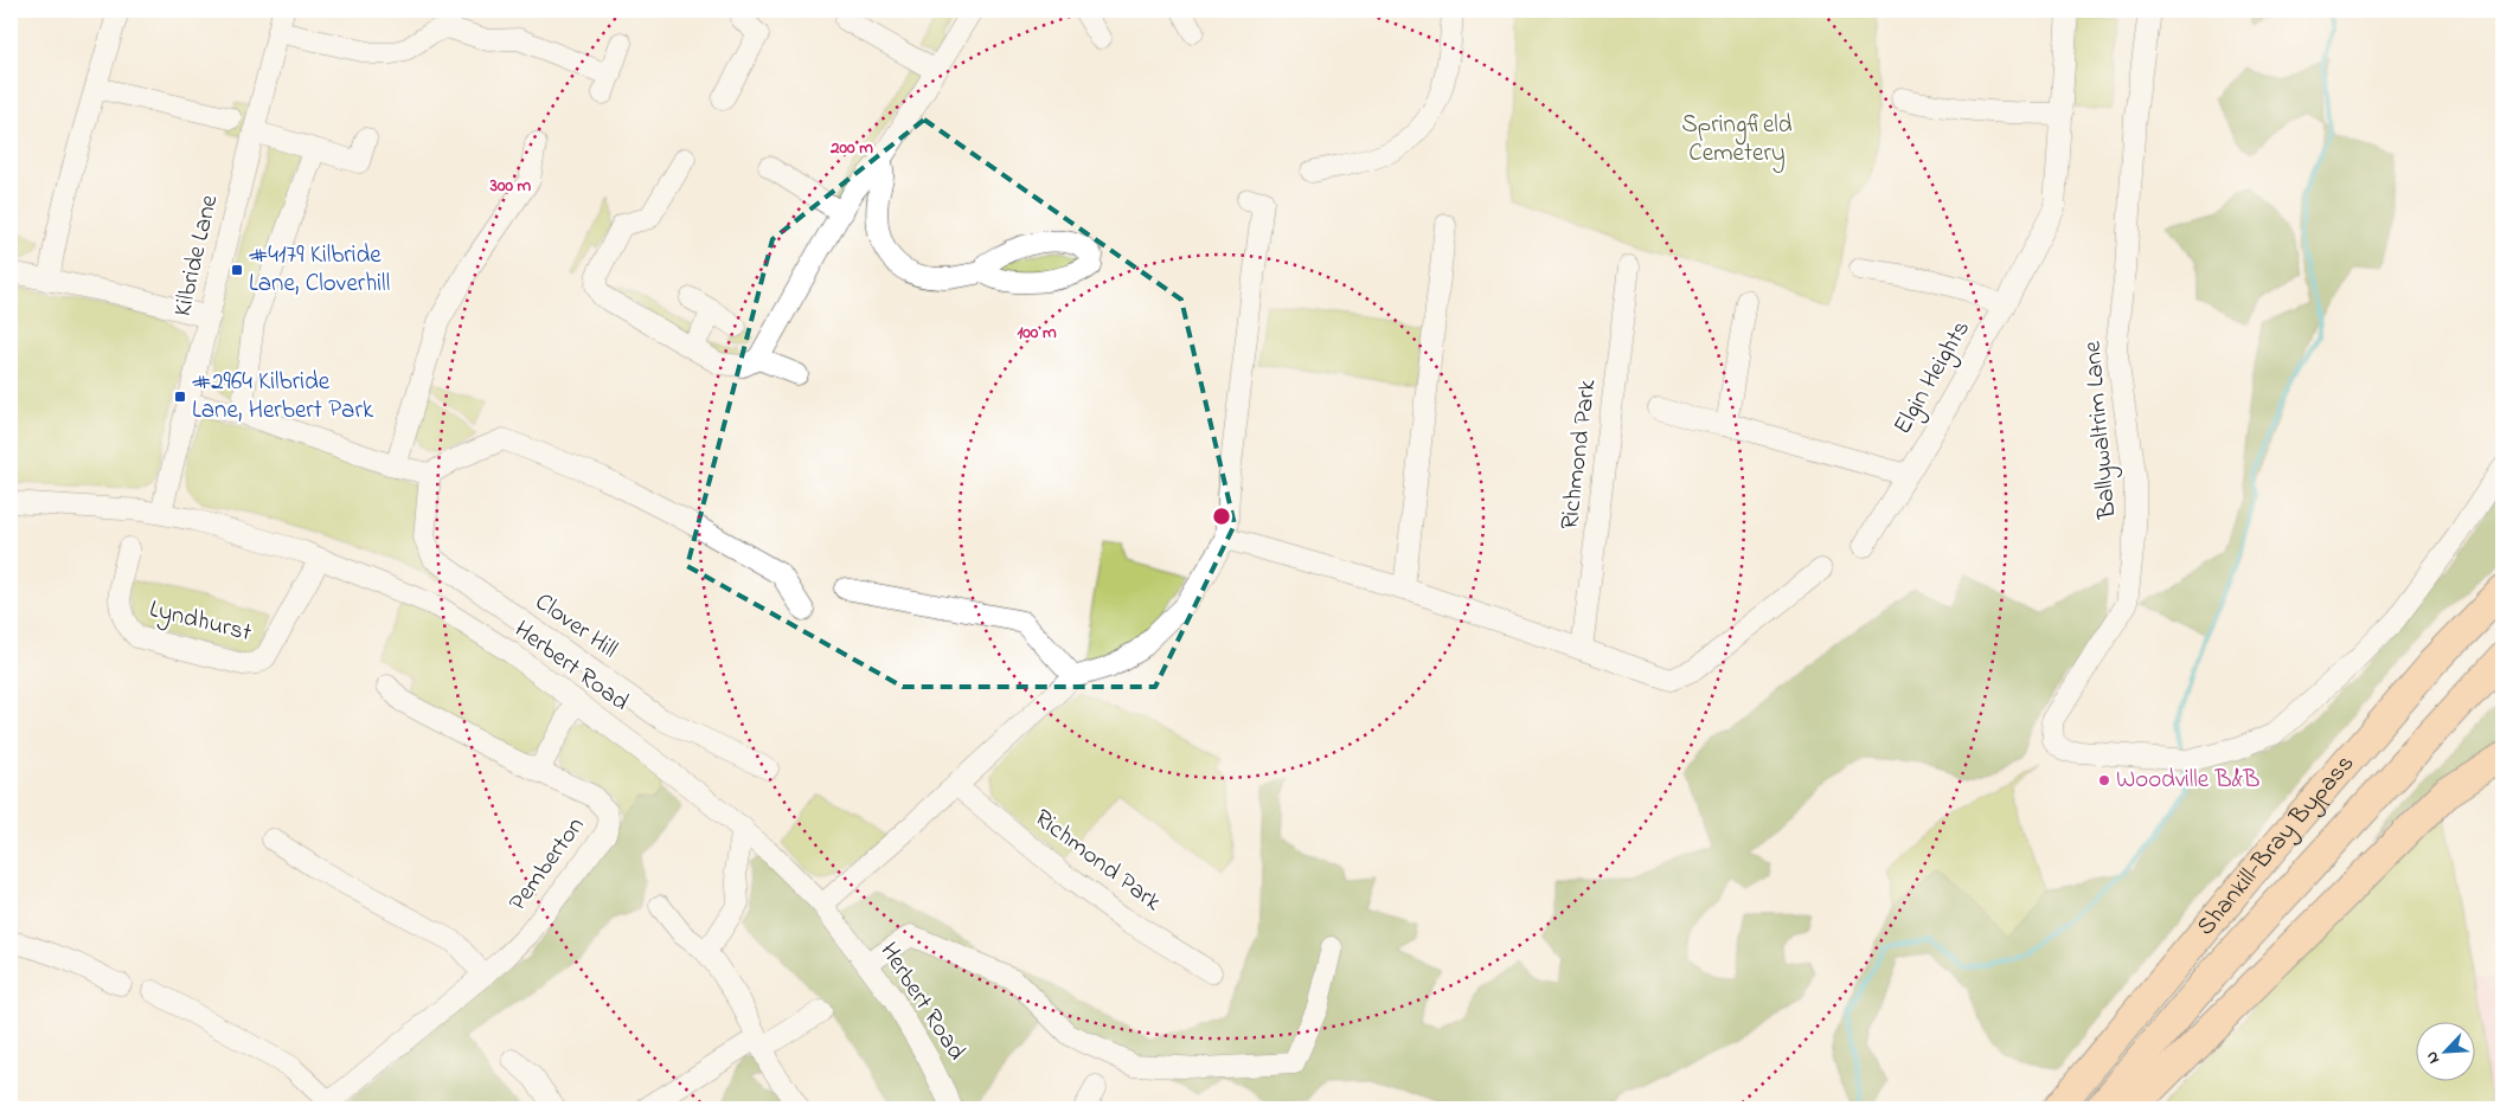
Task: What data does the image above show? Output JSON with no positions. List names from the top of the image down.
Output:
{
  "streets": {
    "highway": ["Shankill-Bray Bypass"],
    "street": [
      "Kilbride Lane",
      "Elgin Heights",
      "Ballywaltrim Lane",
      "Richmond Park",
      "Lyndhurst",
      "Clover Hill",
      "Herbert Road",
      "Pemberton"
    ]
  },
  "crossings": [
    ["Kilbride Lane", "Herbert Road"],
    ["Lyndhurst", "Herbert Road"]
  ],
  "parks": ["Springfield Cemetery"],
  "places": {
    "transit": ["#4179 Kilbride Lane, Cloverhill", "#2964 Kilbride Lane, Herbert Park"],
    "other": ["Woodville B&B"]
  },
  "north": "bottom left",
  "rings": ["200 m", "300 m", "100 m"]
}
